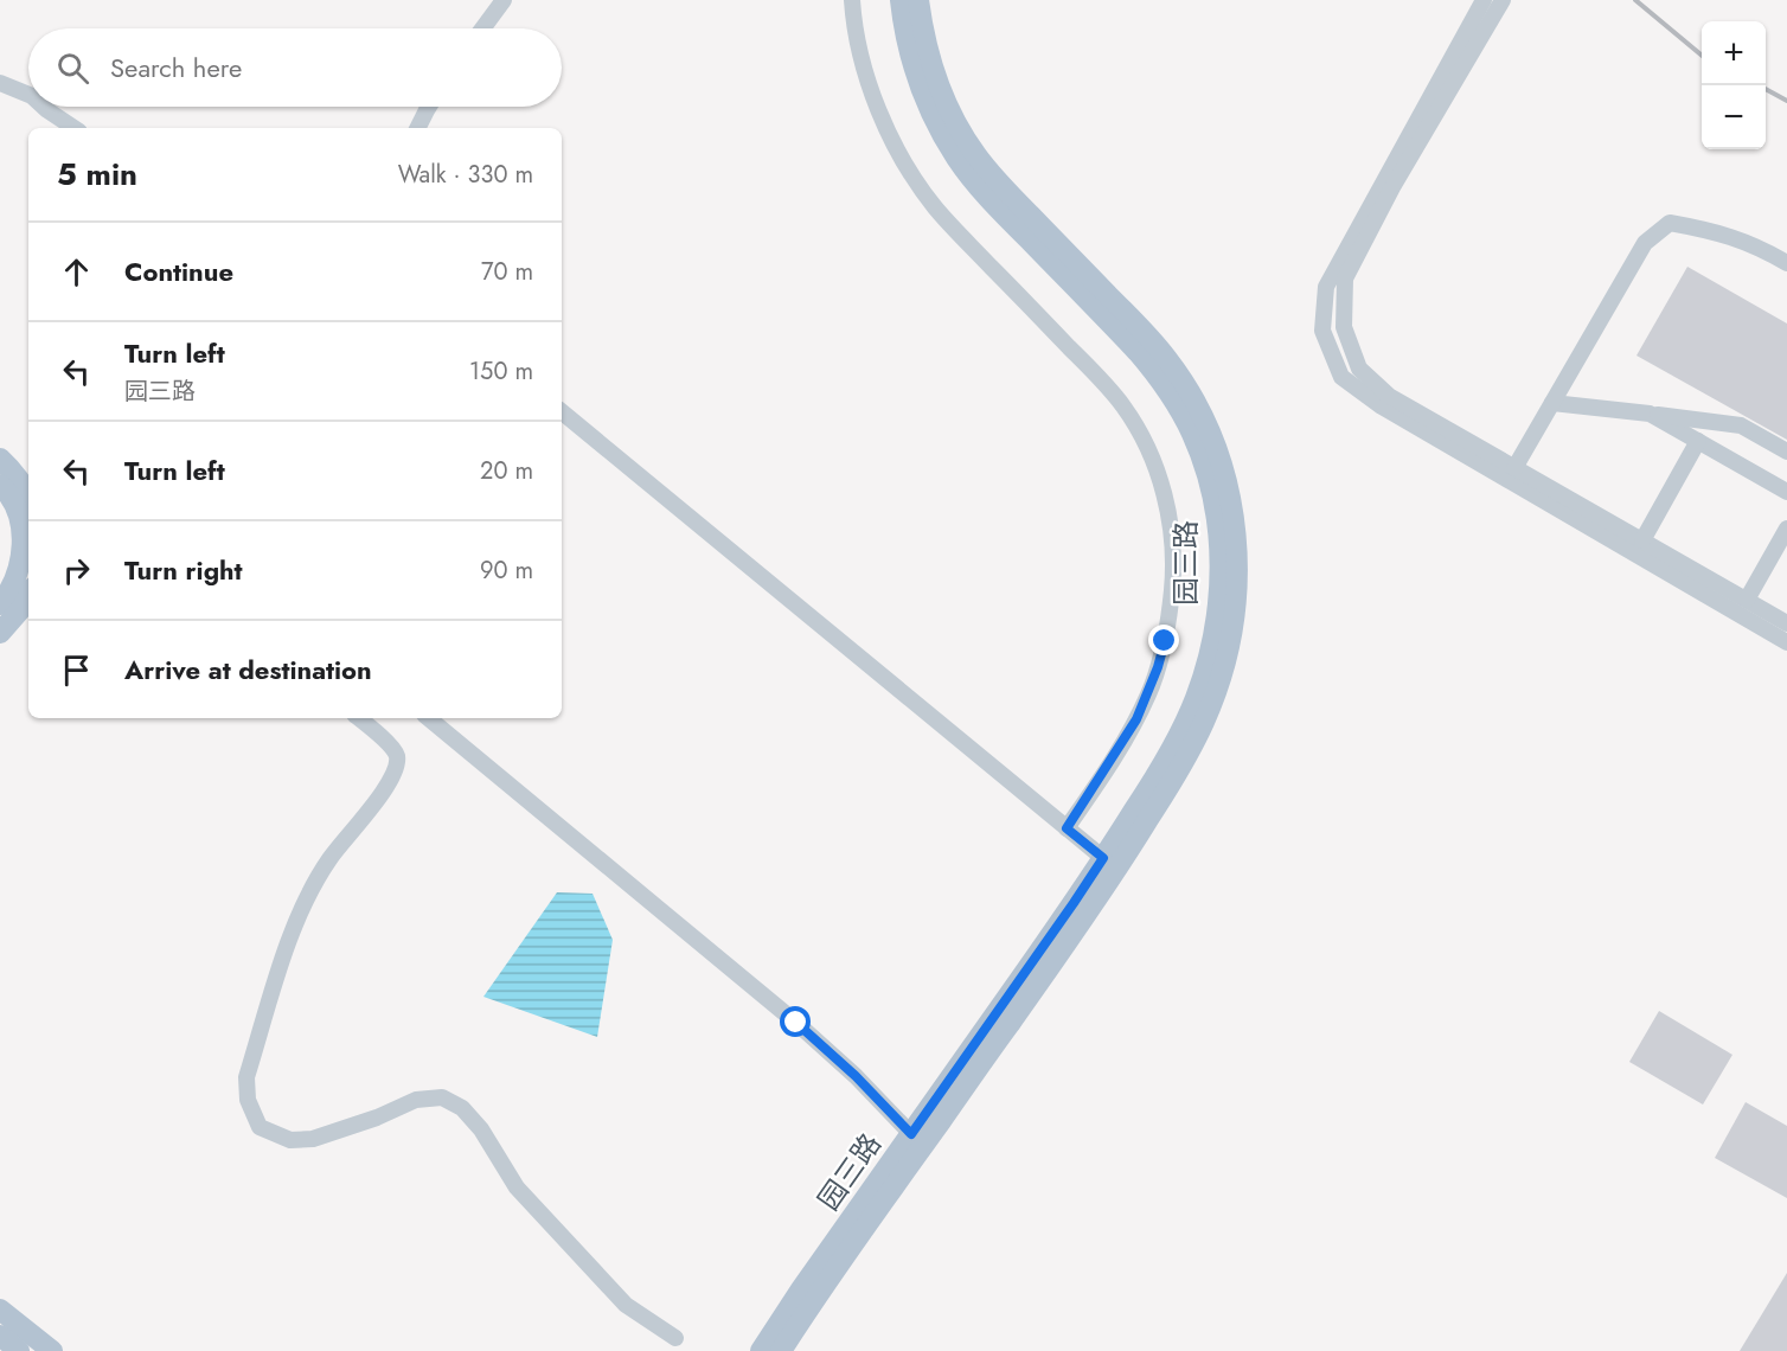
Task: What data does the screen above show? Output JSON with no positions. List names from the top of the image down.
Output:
{
  "streets": {
    "main road": ["园三路"]
  },
  "page": {
    "map_buttons": ["+", "−"],
    "search": "Search here",
    "heading": ["5 min", "Walk · 330 m"],
    "list": [
      ["Continue", "70 m"],
      ["Turn left", "园三路", "150 m"],
      ["Turn left", "20 m"],
      ["Turn right", "90 m"],
      "Arrive at destination"
    ]
  }
}
